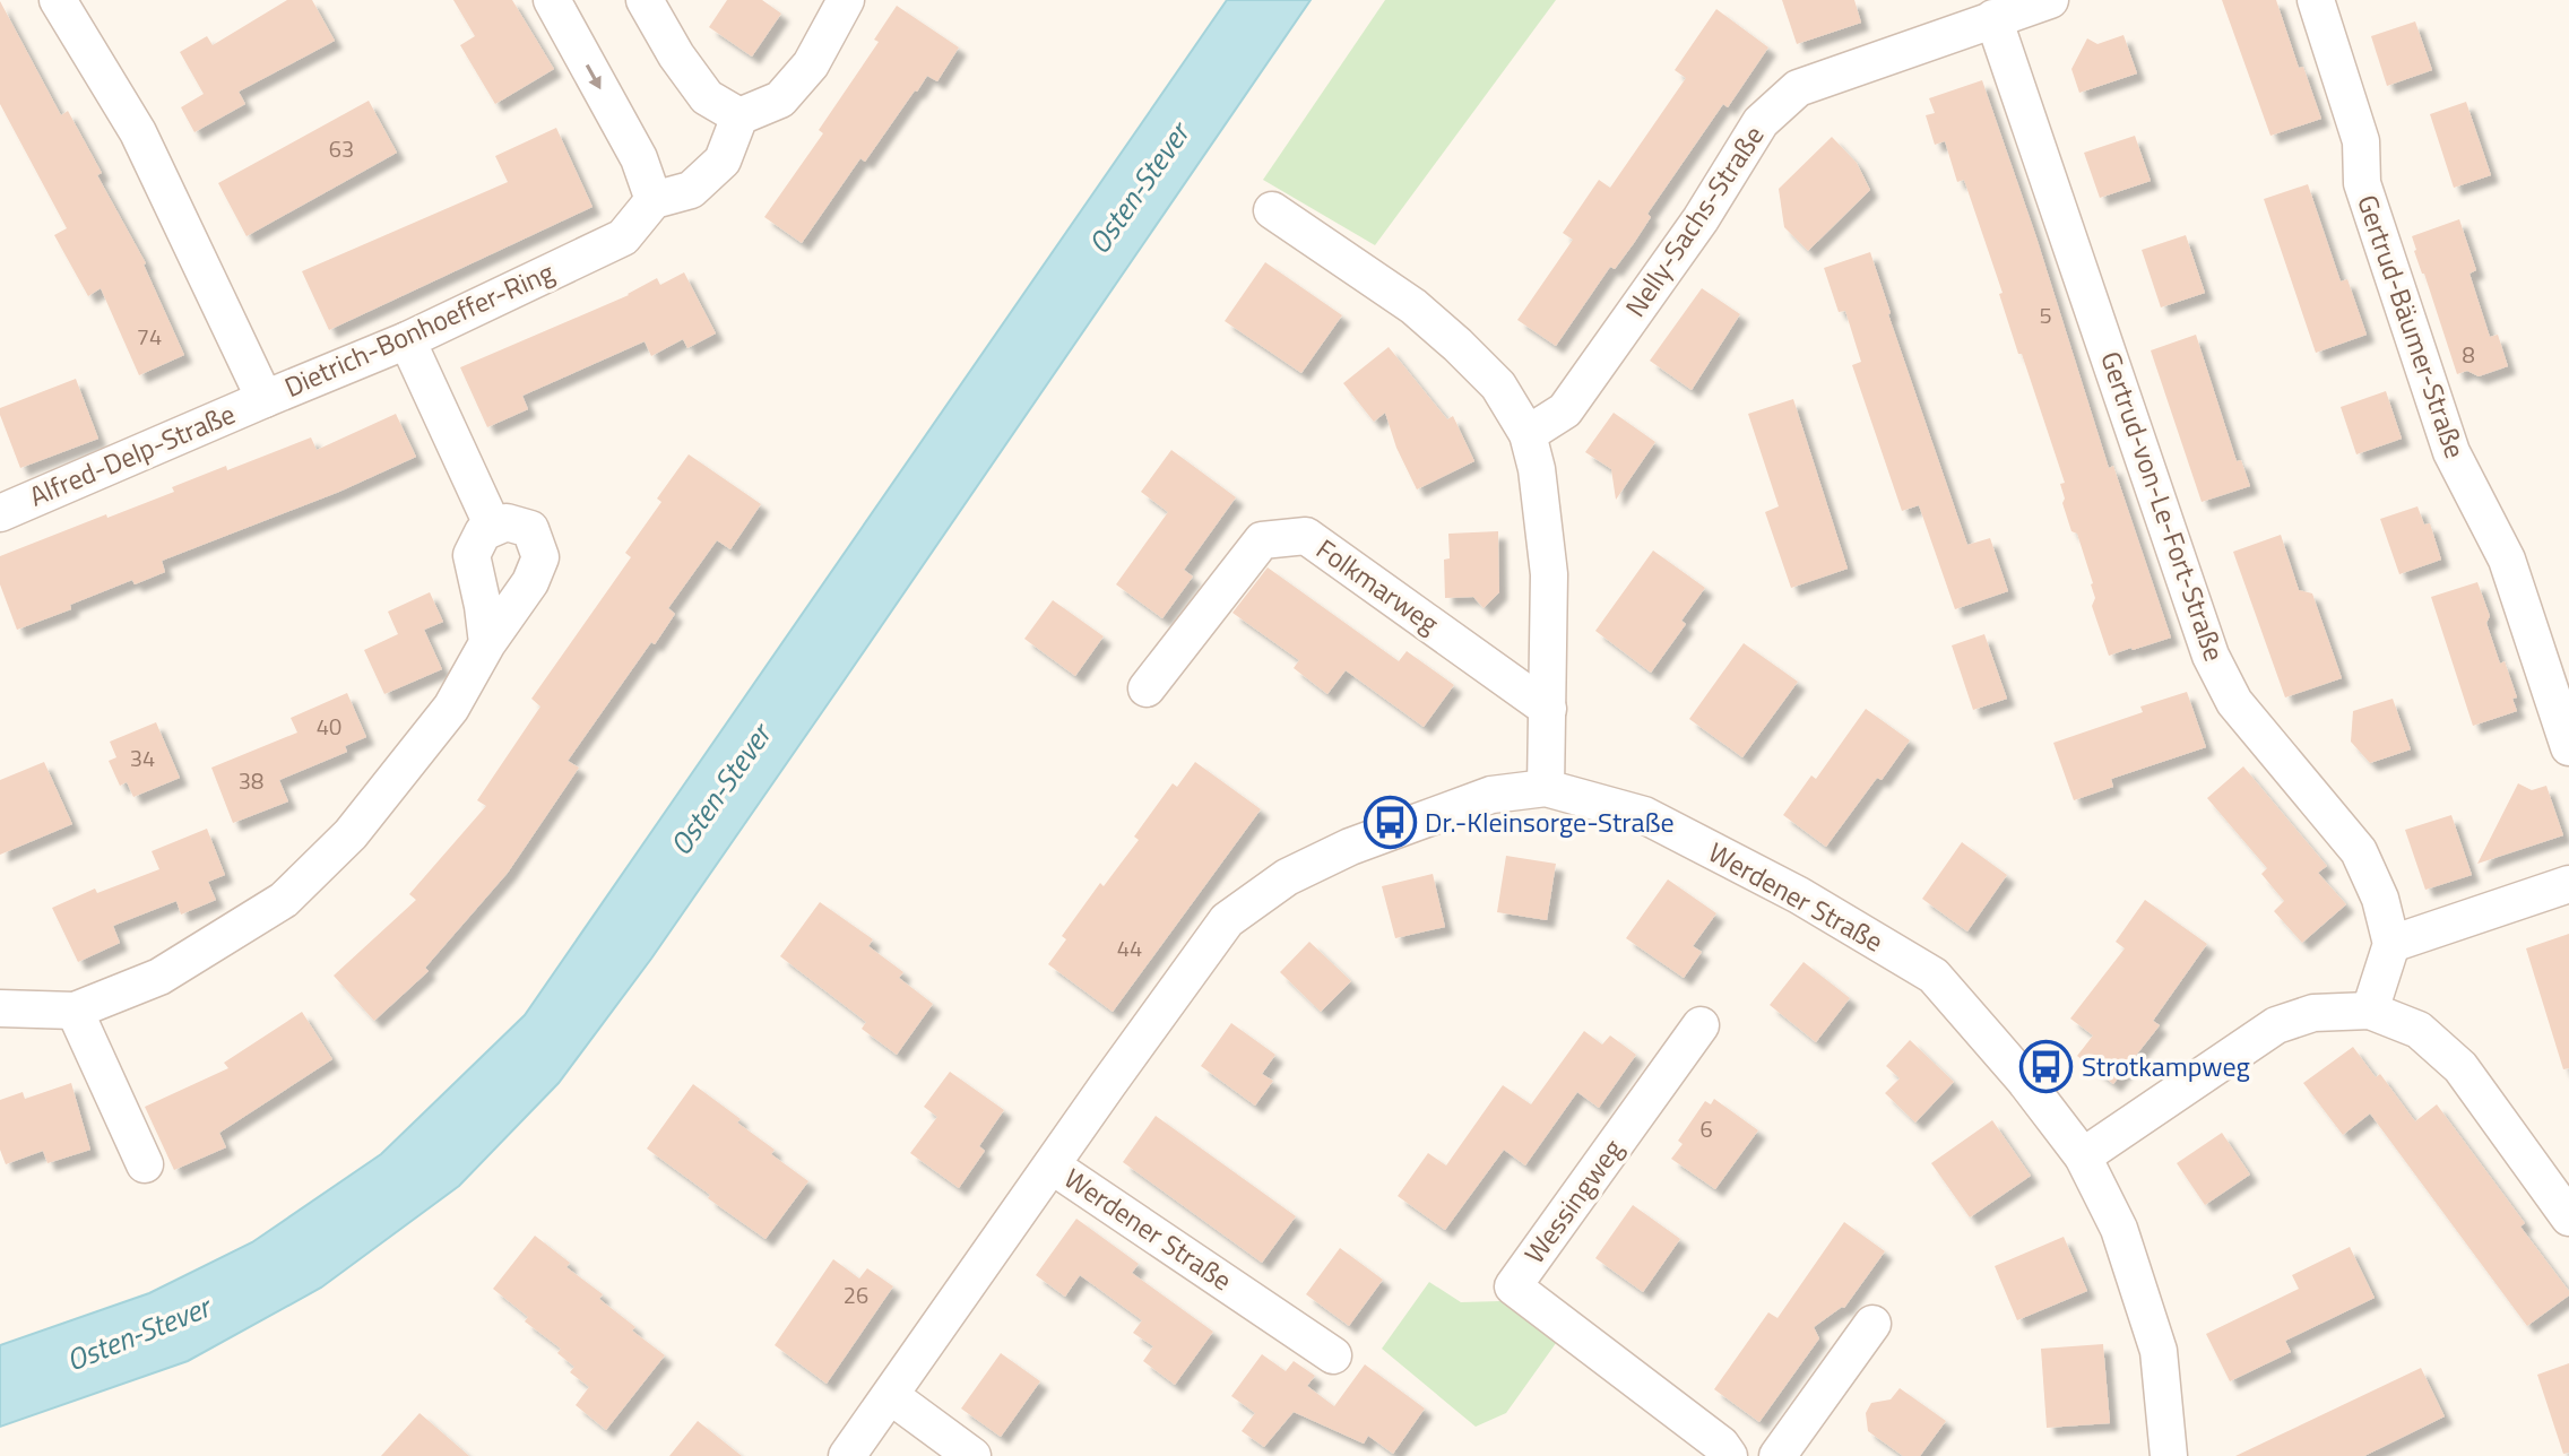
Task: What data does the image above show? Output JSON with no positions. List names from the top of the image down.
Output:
{
  "streets": {
    "street": [
      "Nelly-Sachs-Straße",
      "Gertrud-Bäumer-Straße",
      "Dietrich-Bonhoeffer-Ring",
      "Alfred-Delp-Straße",
      "Gertrud-von-Le-Fort-Straße",
      "Folkmarweg",
      "Werdener Straße",
      "Wessingweg"
    ]
  },
  "crossings": [
    ["Nelly-Sachs-Straße", "Gertrud-von-Le-Fort-Straße"],
    ["Dietrich-Bonhoeffer-Ring", "Alfred-Delp-Straße"]
  ],
  "water": ["Osten-Stever"],
  "places": {
    "bus stop": ["Dr.-Kleinsorge-Straße", "Strotkampweg"]
  },
  "house_numbers": [
    "63",
    "5",
    "74",
    "8",
    "40",
    "34",
    "38",
    "44",
    "6",
    "26"
  ]
}
